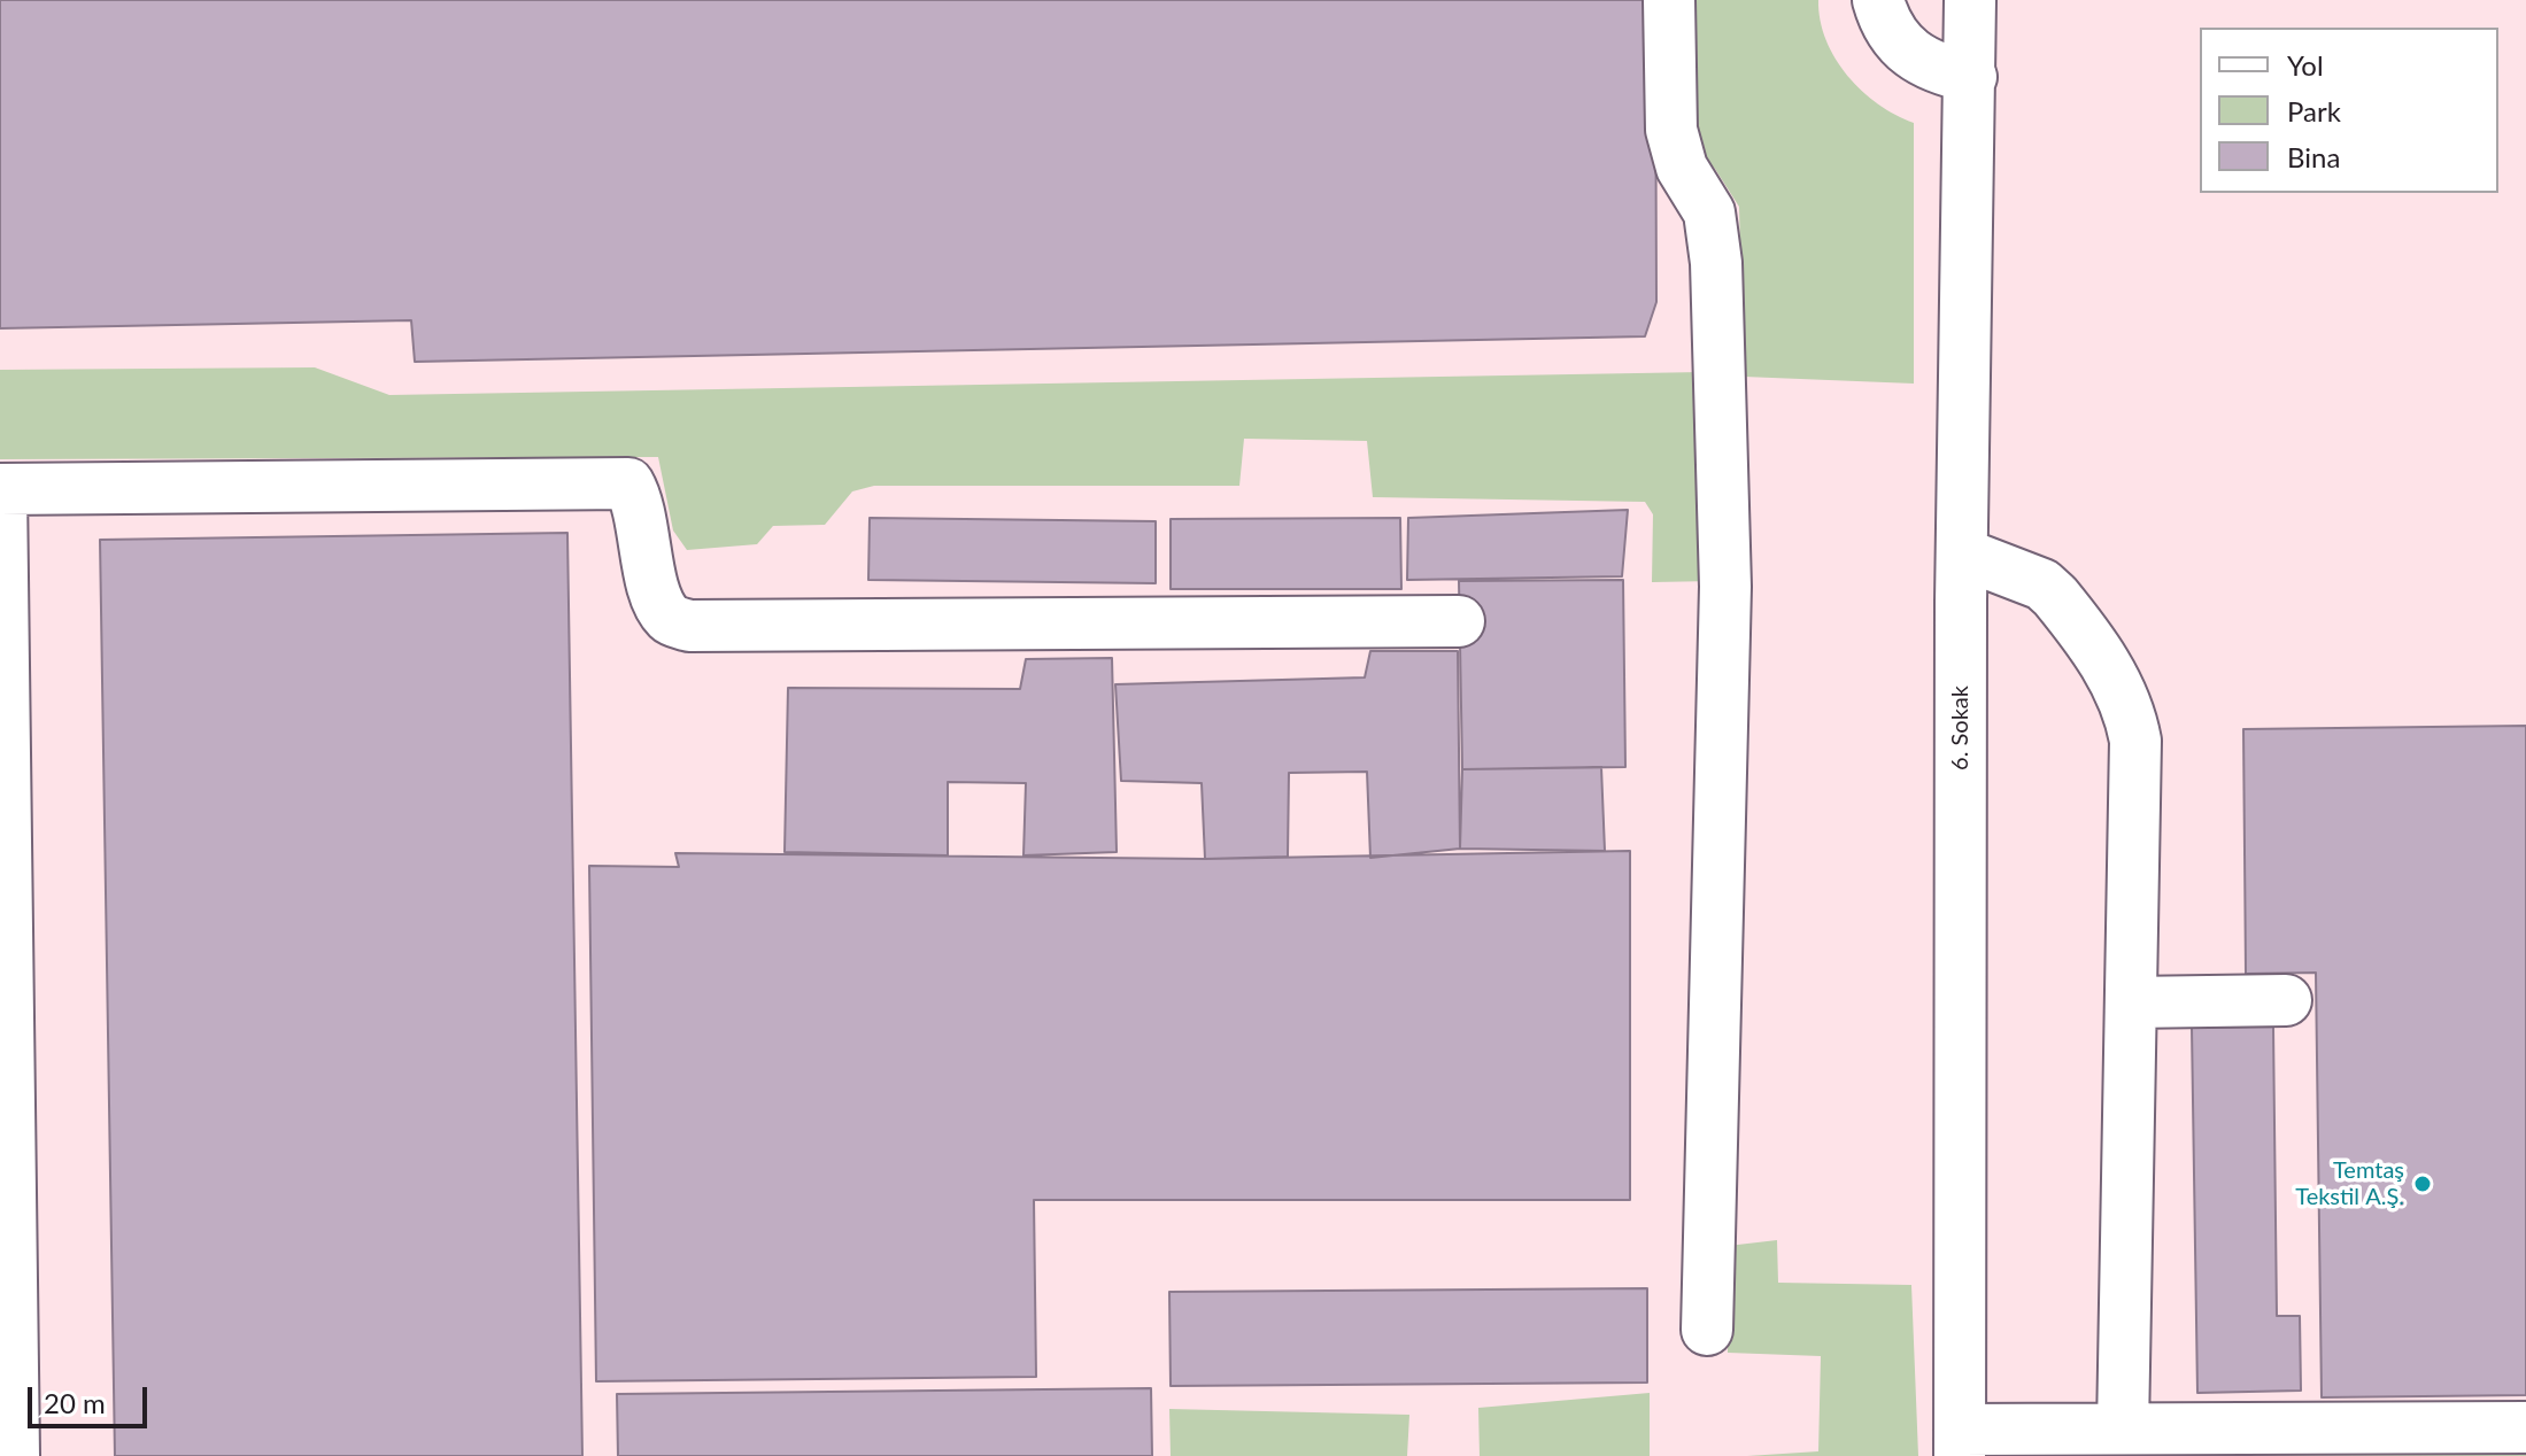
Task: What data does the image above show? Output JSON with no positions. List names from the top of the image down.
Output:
{
  "streets": {
    "street": ["6. Sokak"]
  },
  "places": ["Temtaş Tekstil A.Ş."],
  "legend": ["Yol", "Park", "Bina"],
  "scale_bar": "20 m"
}
